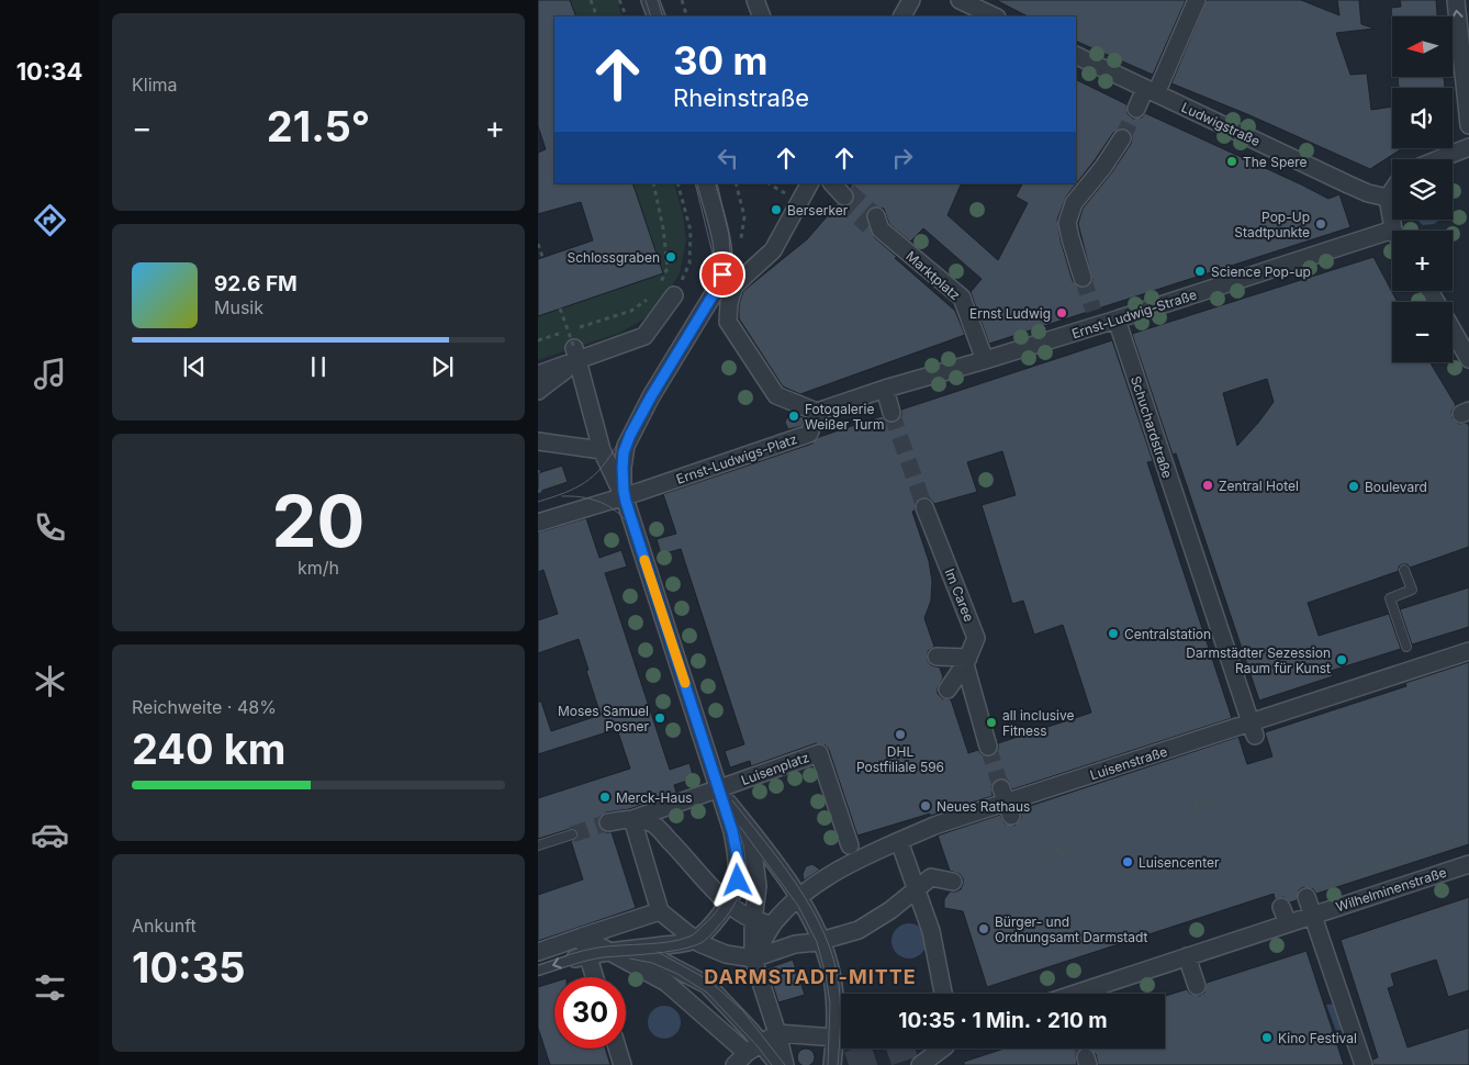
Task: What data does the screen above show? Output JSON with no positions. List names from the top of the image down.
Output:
{
  "streets": {
    "street": [
      "Ludwigstraße",
      "Marktplatz",
      "Ernst-Ludwig-Straße",
      "Schuchardstraße",
      "Ernst-Ludwigs-Platz",
      "Im Caree",
      "Luisenstraße",
      "Luisenplatz",
      "Wilhelminenstraße"
    ]
  },
  "crossings": [
    ["Marktplatz", "Ernst-Ludwig-Straße"],
    ["Ernst-Ludwig-Straße", "Schuchardstraße"],
    ["Ernst-Ludwig-Straße", "Ernst-Ludwigs-Platz"],
    ["Schuchardstraße", "Luisenstraße"]
  ],
  "districts": ["DARMSTADT-MITTE"],
  "places": [
    "The Spere",
    "Berserker",
    "Pop-Up Stadtpunkte",
    "Schlossgraben",
    "Science Pop-up",
    "Ernst Ludwig",
    "Fotogalerie Weißer Turm",
    "Zentral Hotel",
    "Boulevard",
    "Centralstation",
    "Darmstädter Sezession Raum für Kunst",
    "Moses Samuel Posner",
    "all inclusive Fitness",
    "DHL Postfiliale 596",
    "Merck-Haus",
    "Neues Rathaus",
    "Luisencenter",
    "Bürger- und Ordnungsamt Darmstadt",
    "Kino Festival"
  ],
  "north": "left",
  "page": {
    "tabs": "10:34",
    "tile": [
      "Klima",
      ["20", "km/h"],
      ["Reichweite · 48%", "240 km"],
      ["Ankunft", "10:35"]
    ],
    "map_buttons": ["+", "−"],
    "turn": ["30 m", "Rheinstraße"],
    "heat": ["−", "21.5°", "+"],
    "song": ["92.6 FM", "Musik"],
    "limit": "30",
    "trip": "10:35 · 1 Min. · 210 m"
  }
}
